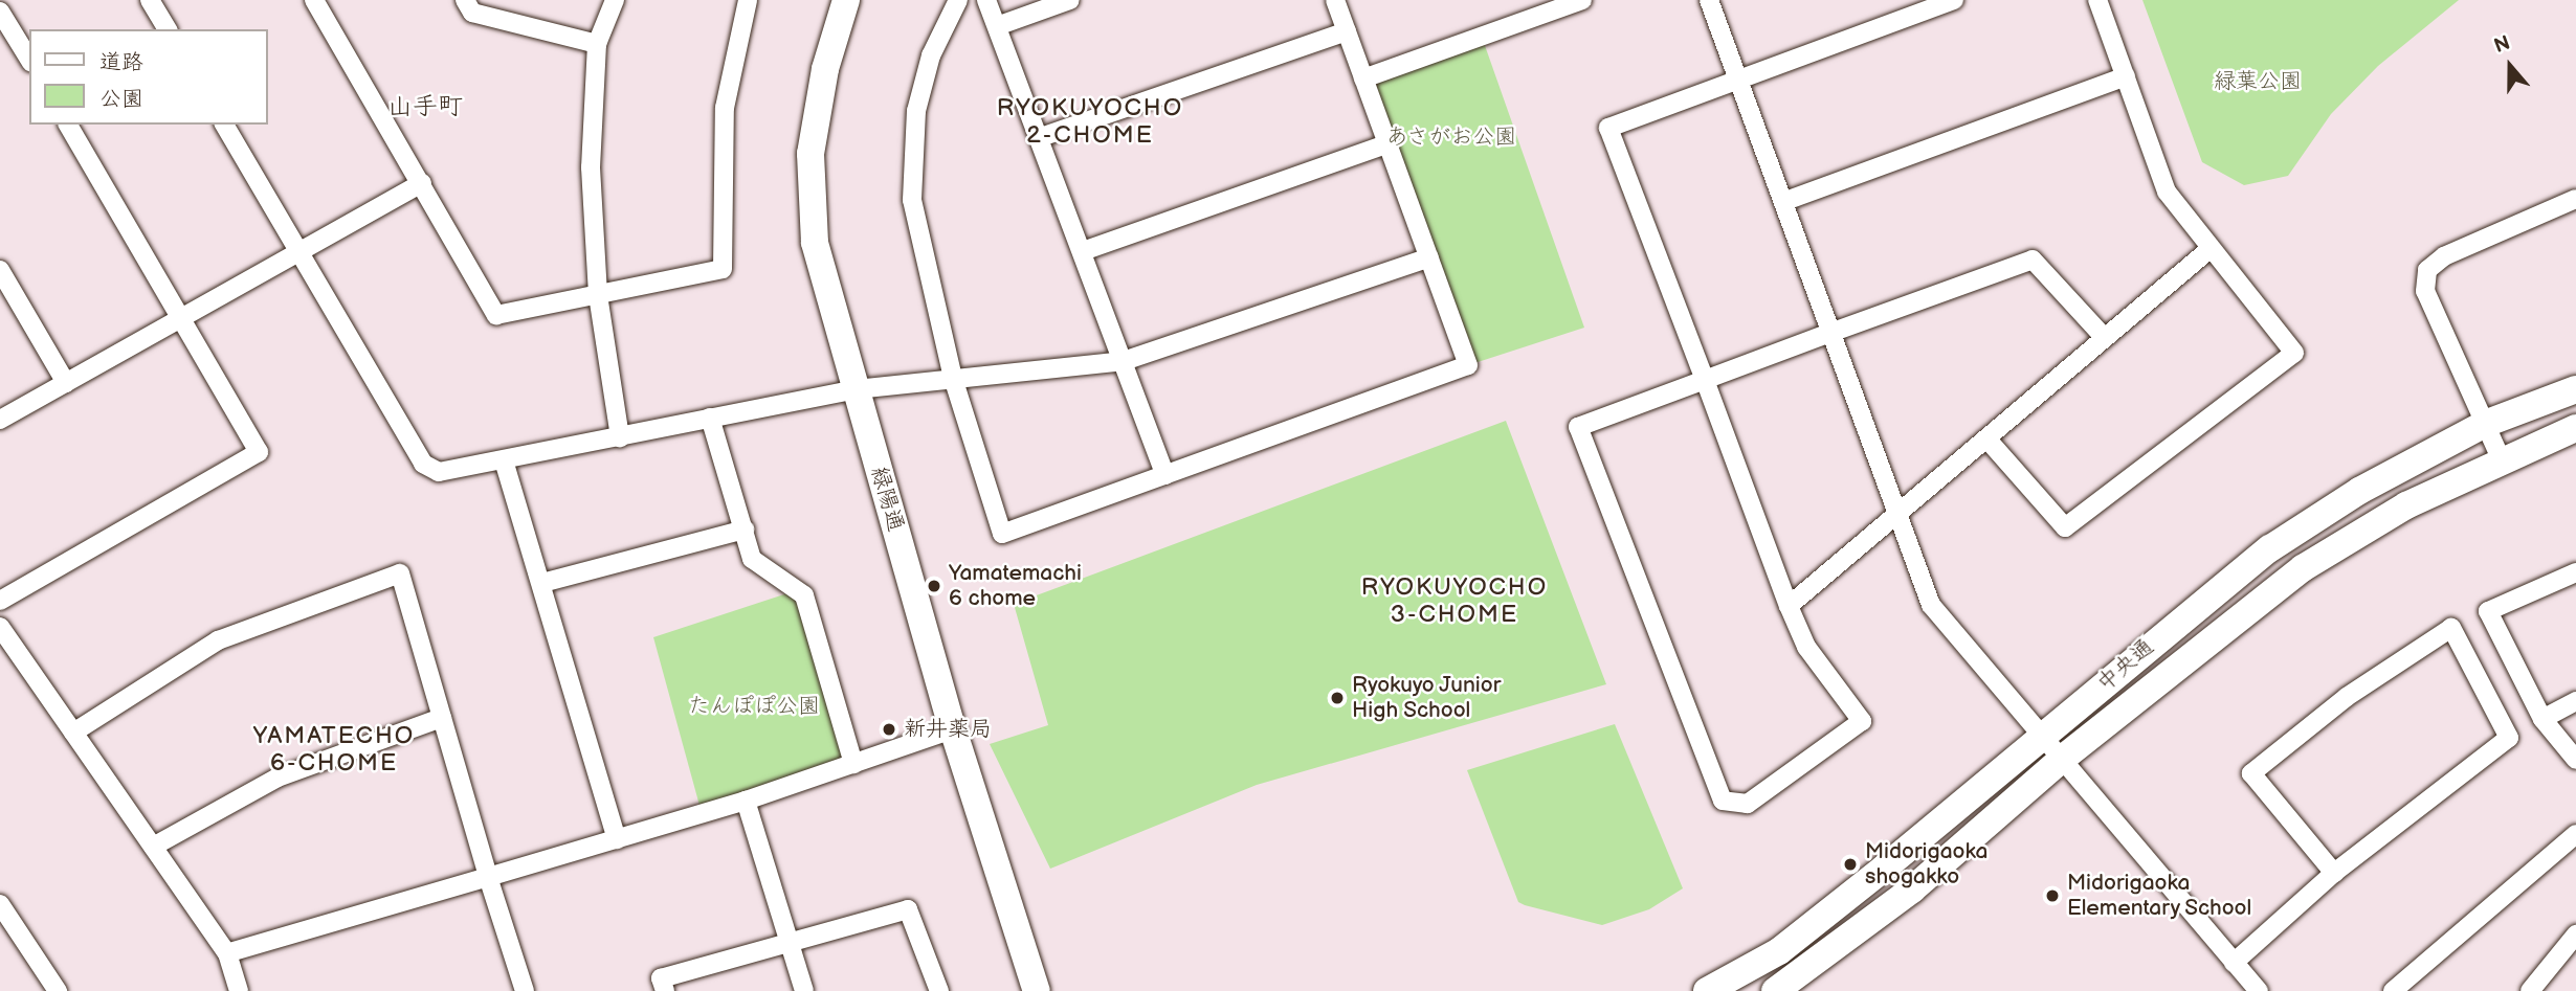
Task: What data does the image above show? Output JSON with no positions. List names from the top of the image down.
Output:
{
  "streets": {
    "street": ["緑陽通", "中央通"]
  },
  "districts": [
    "山手町",
    "RYOKUYOCHO 2-CHOME",
    "RYOKUYOCHO 3-CHOME",
    "YAMATECHO 6-CHOME"
  ],
  "parks": ["緑葉公園", "あさがお公園", "たんぽぽ公園"],
  "places": [
    "Yamatemachi 6 chome",
    "Ryokuyo Junior High School",
    "新井薬局",
    "Midorigaoka shogakko",
    "Midorigaoka Elementary School"
  ],
  "legend": ["道路", "公園"],
  "north": "top"
}
